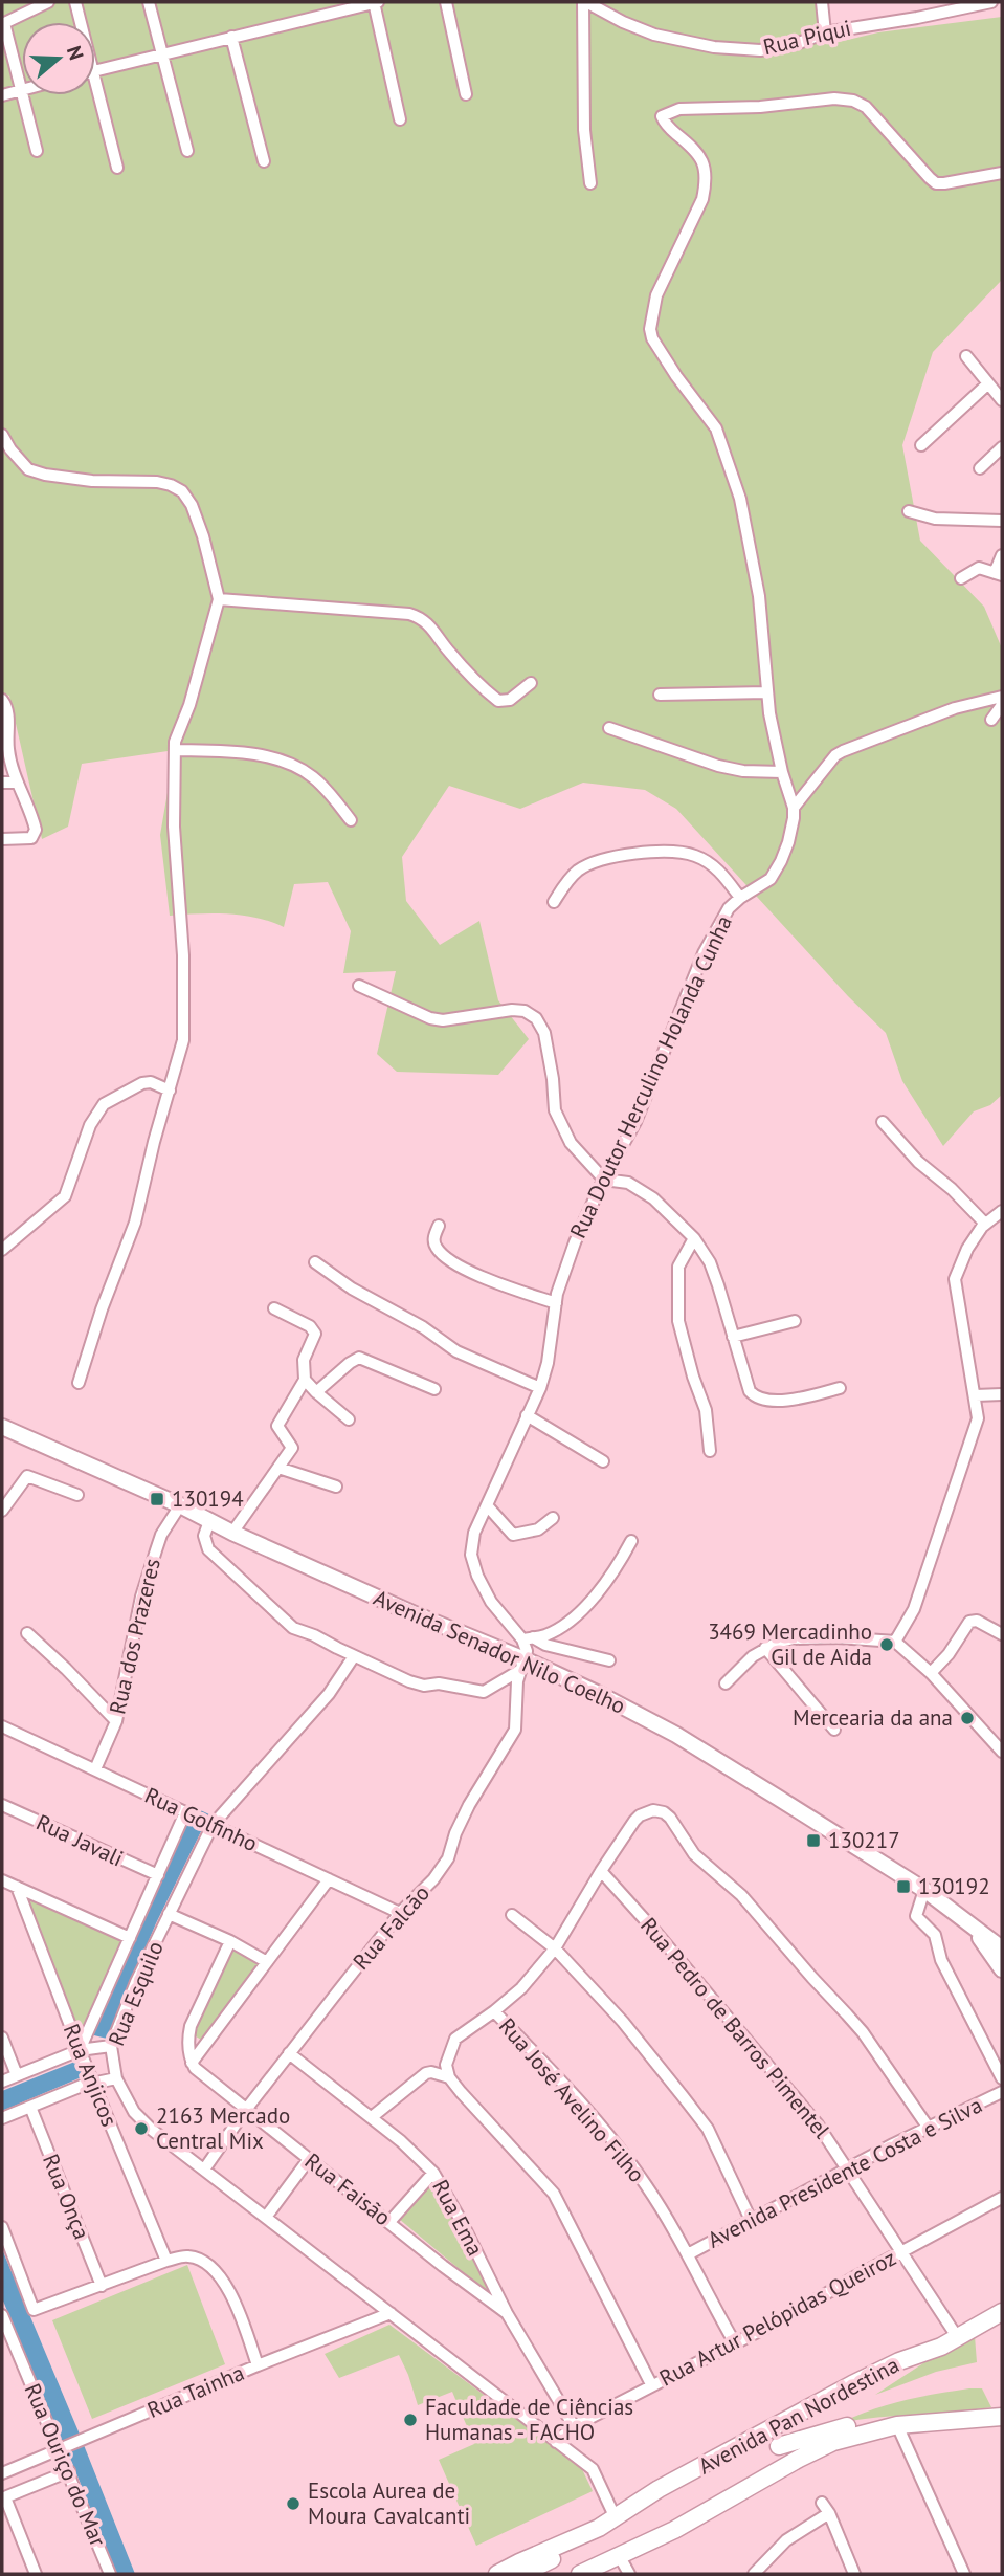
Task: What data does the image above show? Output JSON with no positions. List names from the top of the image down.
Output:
{
  "streets": {
    "highway": ["Avenida Pan Nordestina"],
    "main road": ["Avenida Senador Nilo Coelho"],
    "street": [
      "Rua Piqui",
      "Rua Doutor Herculino Holanda Cunha",
      "Rua dos Prazeres",
      "Rua Golfinho",
      "Rua Javali",
      "Rua Falcão",
      "Rua Esquilo",
      "Rua Pedro de Barros Pimentel",
      "Rua Anjicos",
      "Rua José Avelino Filho",
      "Avenida Presidente Costa e Silva",
      "Rua Faisão",
      "Rua Onça",
      "Rua Ema",
      "Rua Artur Pelópidas Queiroz",
      "Rua Tainha",
      "Rua Ouriço do Mar"
    ]
  },
  "crossings": [
    ["Rua dos Prazeres", "Avenida Senador Nilo Coelho"],
    ["Rua dos Prazeres", "Rua Golfinho"],
    ["Avenida Senador Nilo Coelho", "Rua Falcão"],
    ["Rua Golfinho", "Rua Falcão"],
    ["Rua Golfinho", "Rua Esquilo"],
    ["Rua Javali", "Rua Esquilo"],
    ["Rua Falcão", "Rua Esquilo"],
    ["Rua Falcão", "Rua Faisão"],
    ["Rua Falcão", "Rua Ema"],
    ["Rua Esquilo", "Rua Anjicos"],
    ["Rua Esquilo", "Rua Artur Pelópidas Queiroz"],
    ["Rua Esquilo", "Rua Tainha"],
    ["Rua Esquilo", "Avenida Pan Nordestina"],
    ["Rua Pedro de Barros Pimentel", "Avenida Presidente Costa e Silva"],
    ["Rua Pedro de Barros Pimentel", "Rua Artur Pelópidas Queiroz"],
    ["Rua Pedro de Barros Pimentel", "Avenida Pan Nordestina"],
    ["Rua José Avelino Filho", "Avenida Presidente Costa e Silva"],
    ["Rua José Avelino Filho", "Rua Artur Pelópidas Queiroz"],
    ["Rua Faisão", "Rua Ema"],
    ["Rua Ema", "Rua Artur Pelópidas Queiroz"],
    ["Rua Tainha", "Rua Ouriço do Mar"]
  ],
  "places": {
    "transit": ["130194", "130217", "130192"],
    "other": [
      "3469 Mercadinho Gil de Aida",
      "Mercearia da ana",
      "2163 Mercado Central Mix",
      "Faculdade de Ciências Humanas - FACHO",
      "Escola Aurea de Moura Cavalcanti"
    ]
  },
  "north": "right"
}
